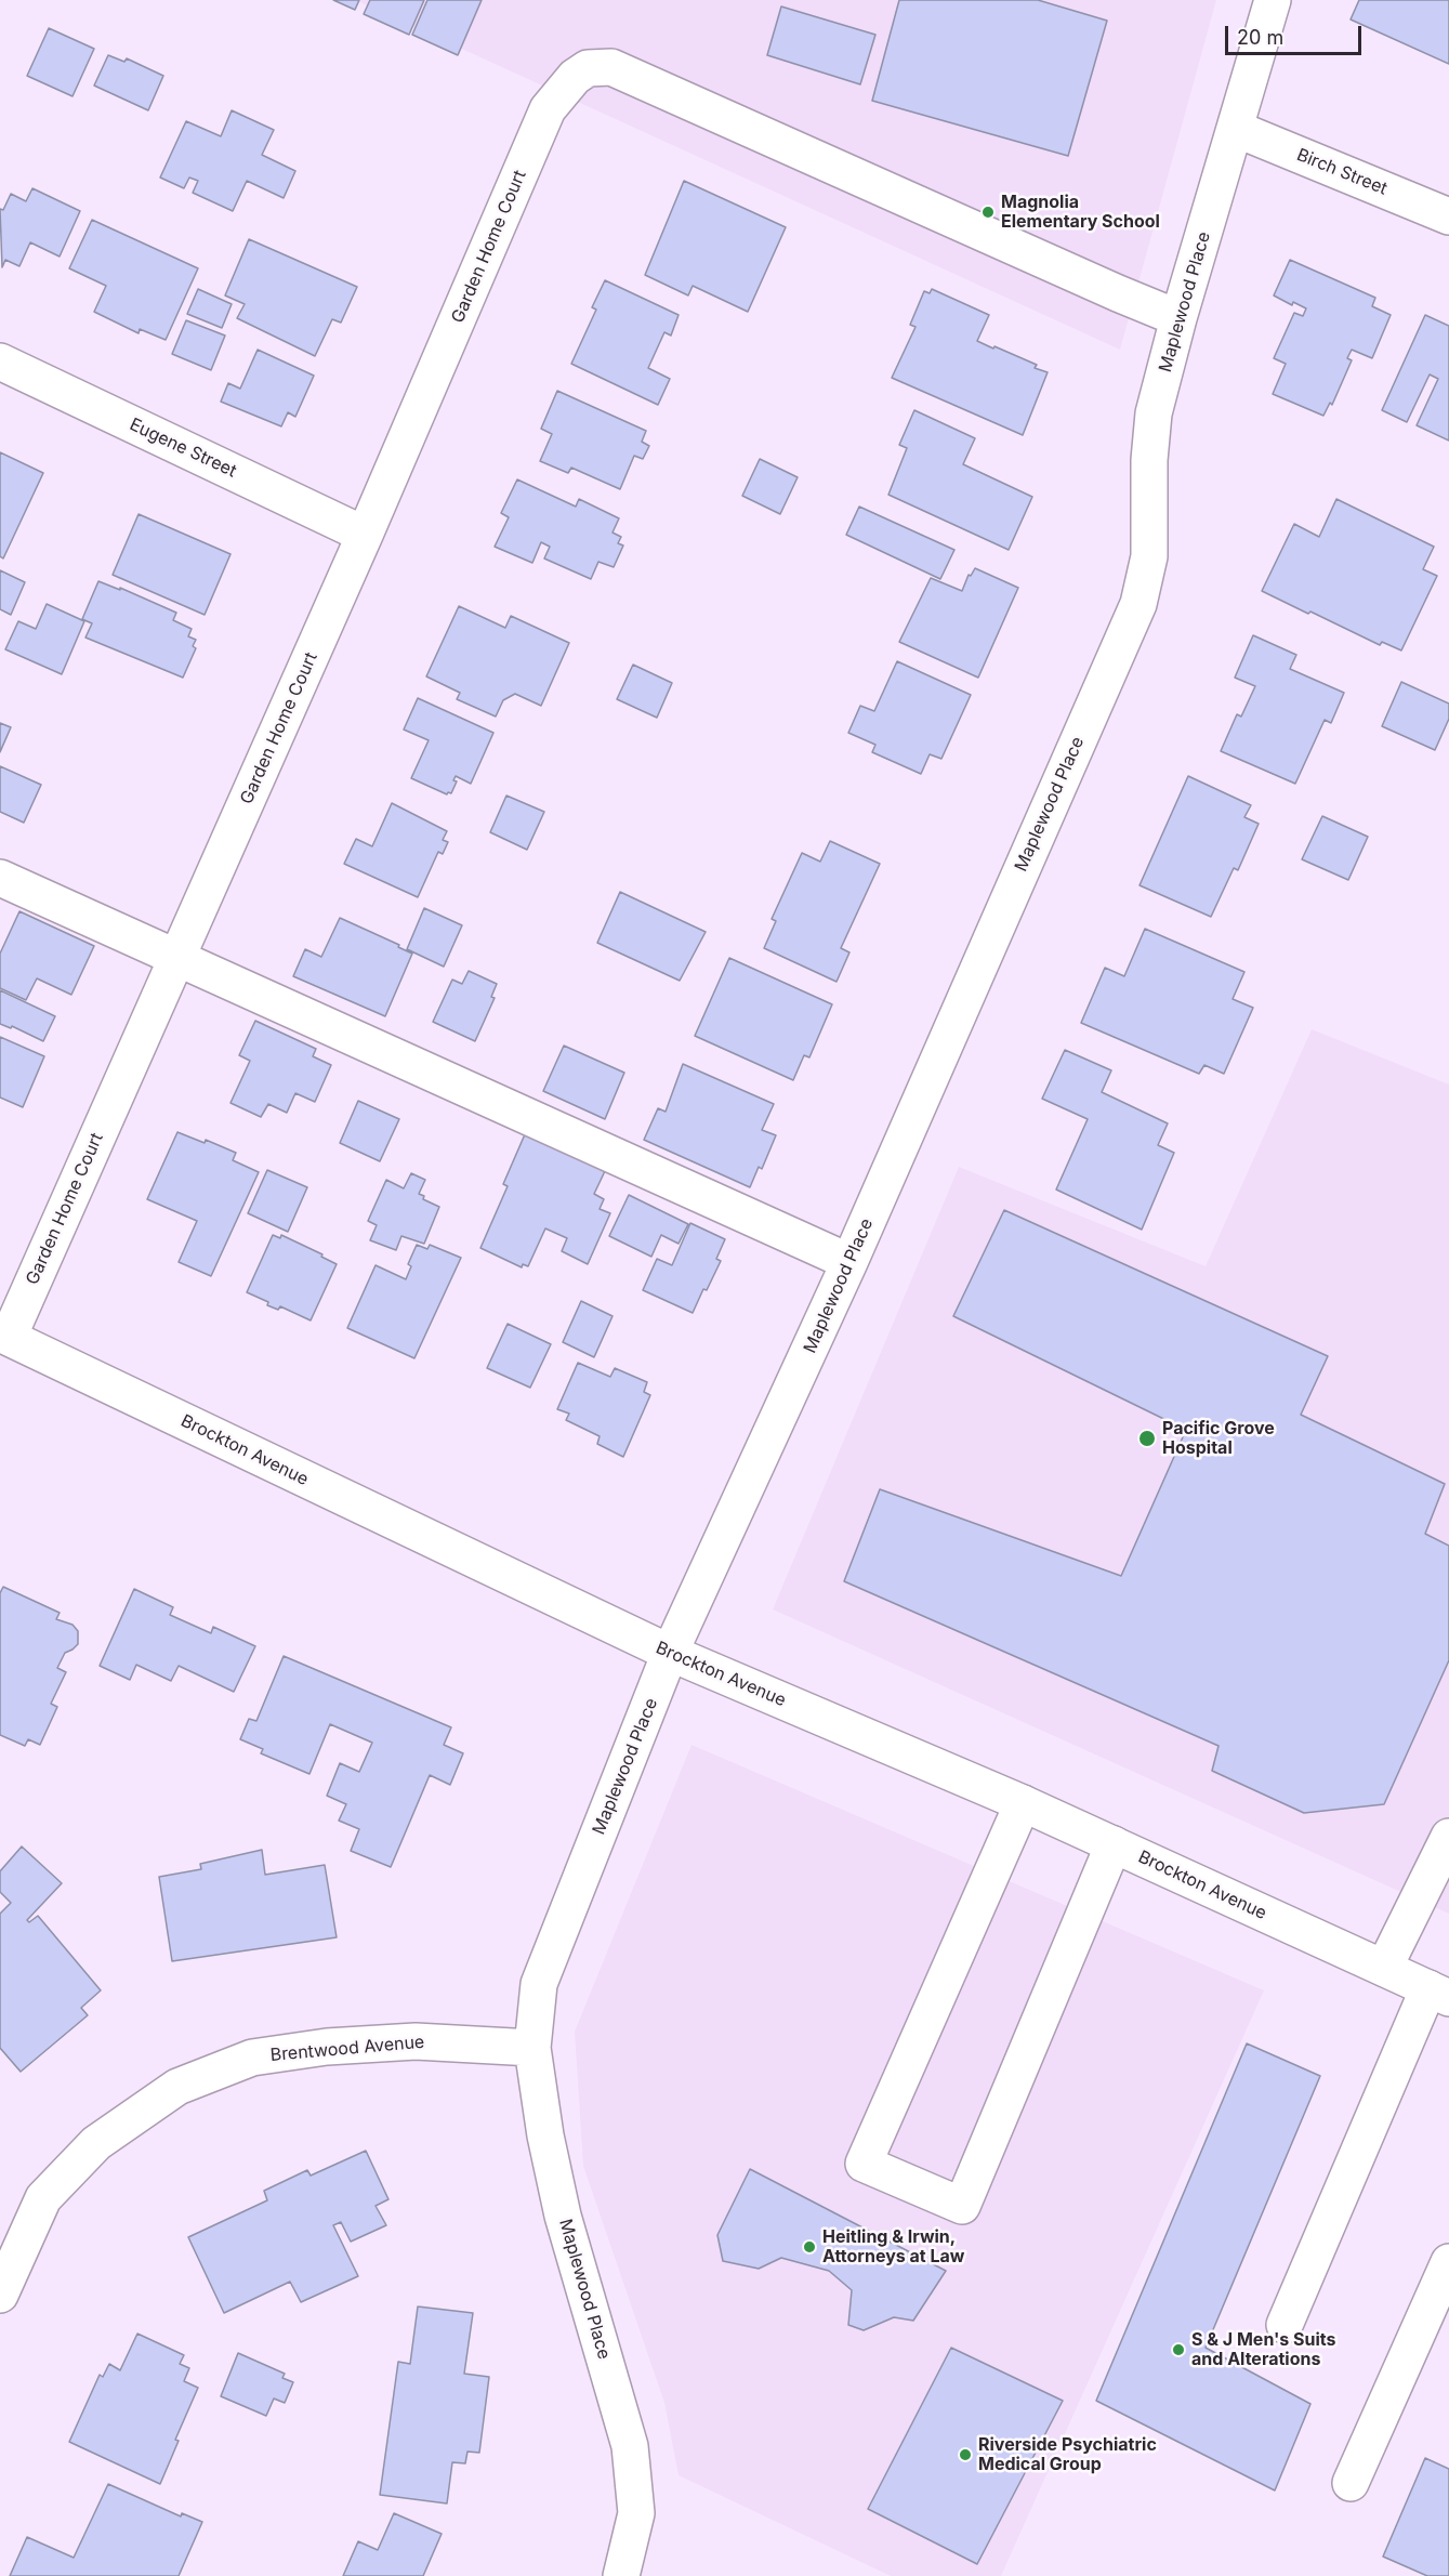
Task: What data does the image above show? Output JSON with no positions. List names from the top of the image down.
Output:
{
  "streets": {
    "street": [
      "Birch Street",
      "Garden Home Court",
      "Maplewood Place",
      "Eugene Street",
      "Brockton Avenue",
      "Brentwood Avenue"
    ]
  },
  "crossings": [
    ["Birch Street", "Maplewood Place"],
    ["Garden Home Court", "Maplewood Place"],
    ["Garden Home Court", "Eugene Street"],
    ["Garden Home Court", "Brockton Avenue"],
    ["Maplewood Place", "Brockton Avenue"],
    ["Maplewood Place", "Brentwood Avenue"]
  ],
  "places": [
    "Magnolia Elementary School",
    "Pacific Grove Hospital",
    "Heitling & Irwin, Attorneys at Law",
    "S & J Men's Suits and Alterations",
    "Riverside Psychiatric Medical Group"
  ],
  "scale_bar": "20 m"
}
